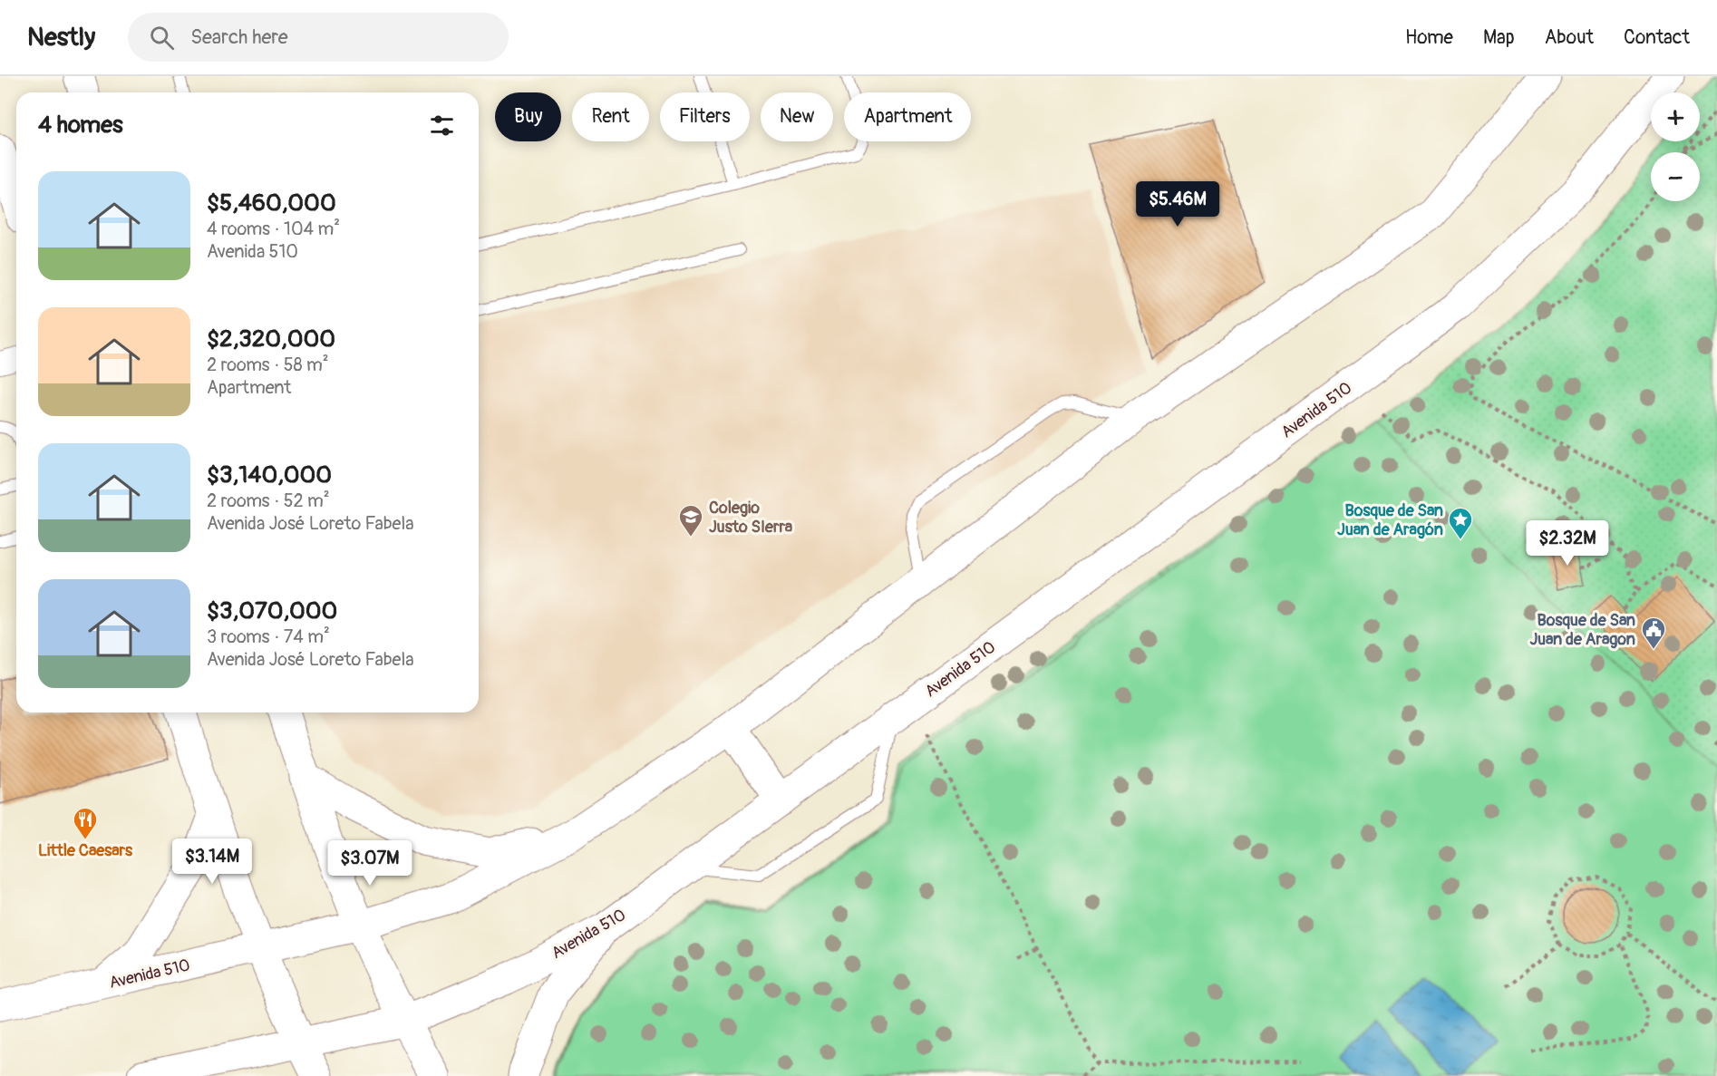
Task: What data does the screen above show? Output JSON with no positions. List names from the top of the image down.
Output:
{
  "streets": {
    "main road": ["Avenida 510"]
  },
  "places": {
    "school or university": ["Colegio Justo SIerra"],
    "place": ["Bosque de San Juan de Aragón"],
    "public building": ["Bosque de San Juan de Aragon"],
    "restaurant": ["Little Caesars"]
  },
  "page": {
    "header": "Nestly",
    "search": "Search here",
    "nav": [
      "Home",
      "Map",
      "About",
      "Contact"
    ],
    "map_buttons": ["+", "−"],
    "chip": [
      "Buy",
      "Rent",
      "Filters",
      "New",
      "Apartment"
    ],
    "heading": "4 homes",
    "list": [
      {
        "name": "$5,460,000",
        "note": "4 rooms · 104 m² · Avenida 510"
      },
      {
        "name": "$2,320,000",
        "note": "2 rooms · 58 m² · Apartment"
      },
      {
        "name": "$3,140,000",
        "note": "2 rooms · 52 m² · Avenida José Loreto Fabela"
      },
      {
        "name": "$3,070,000",
        "note": "3 rooms · 74 m² · Avenida José Loreto Fabela"
      }
    ],
    "price": [
      "$5.46M",
      "$2.32M",
      "$3.14M",
      "$3.07M"
    ]
  }
}
